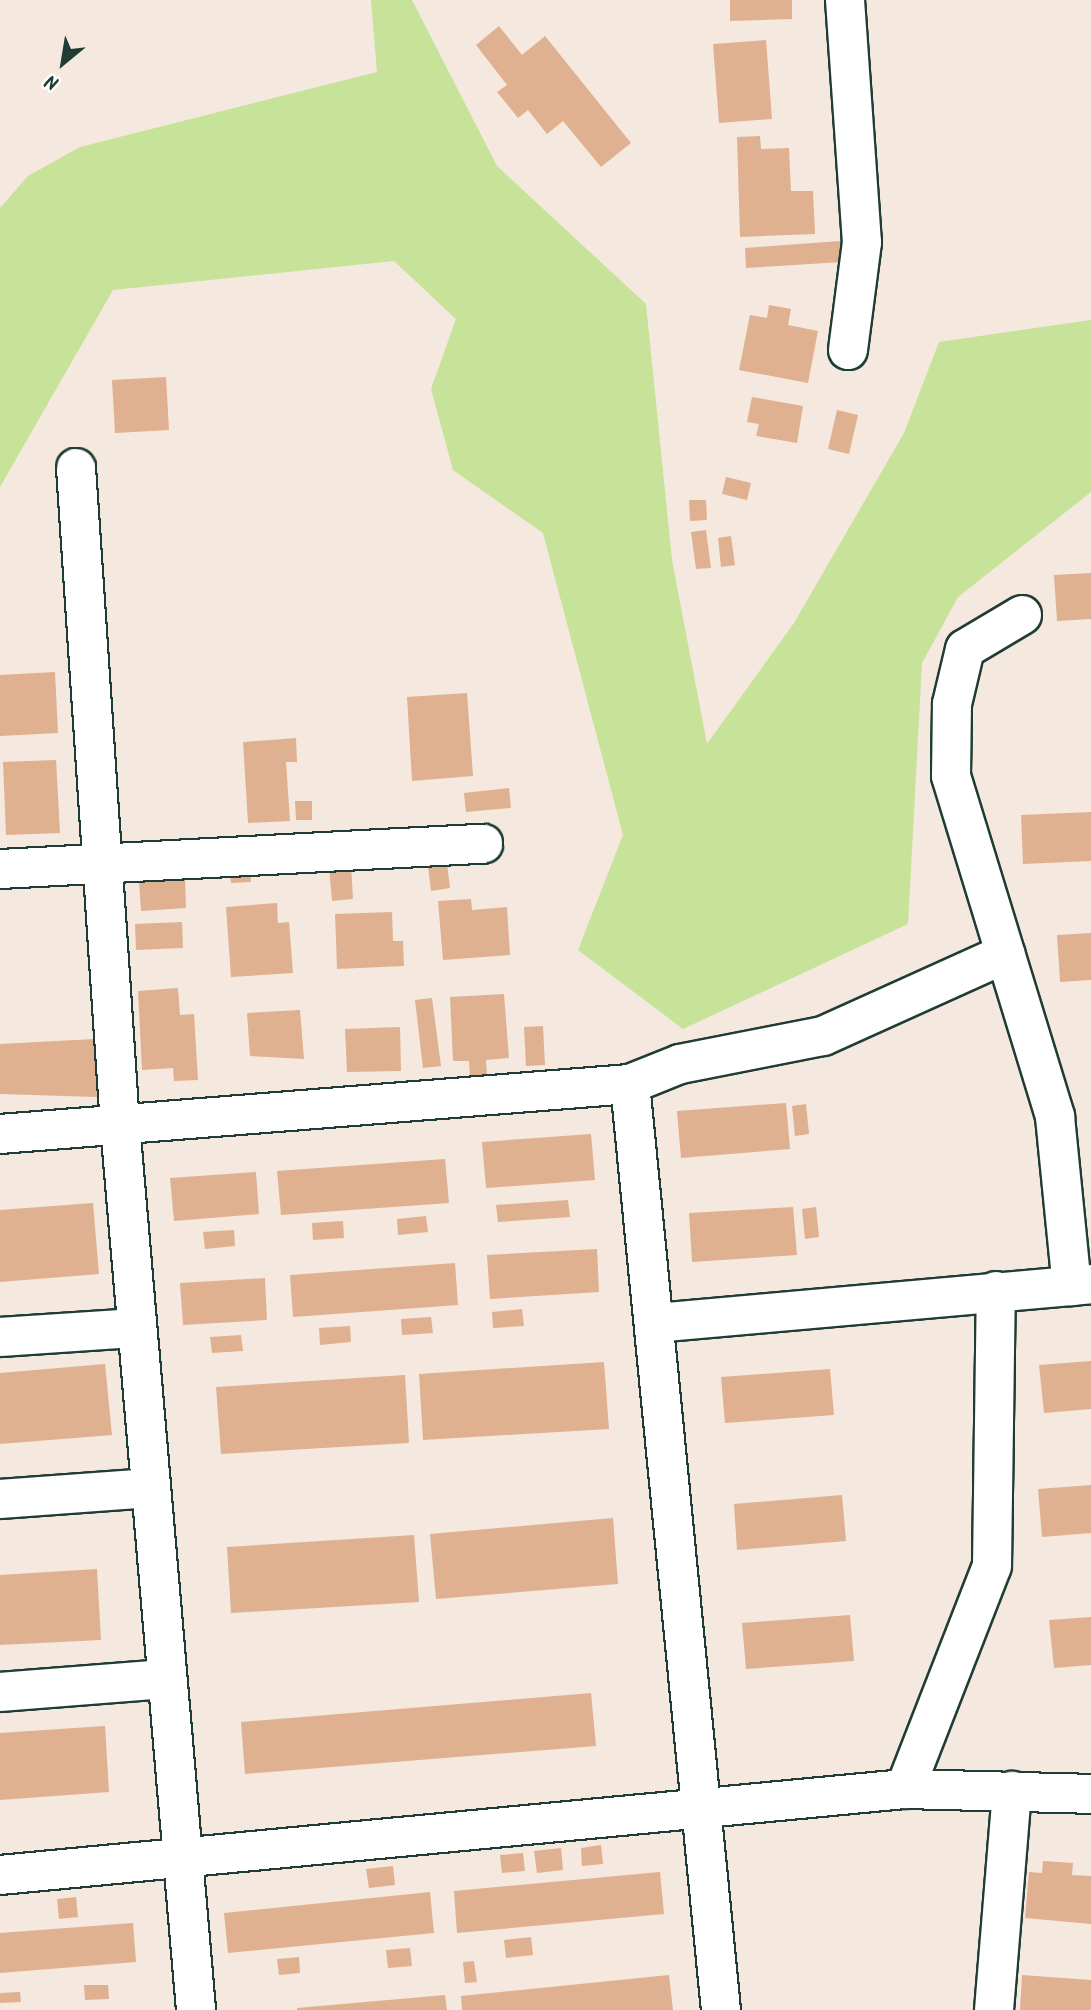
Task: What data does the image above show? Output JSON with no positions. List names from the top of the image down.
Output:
{
  "north": "bottom left"
}
